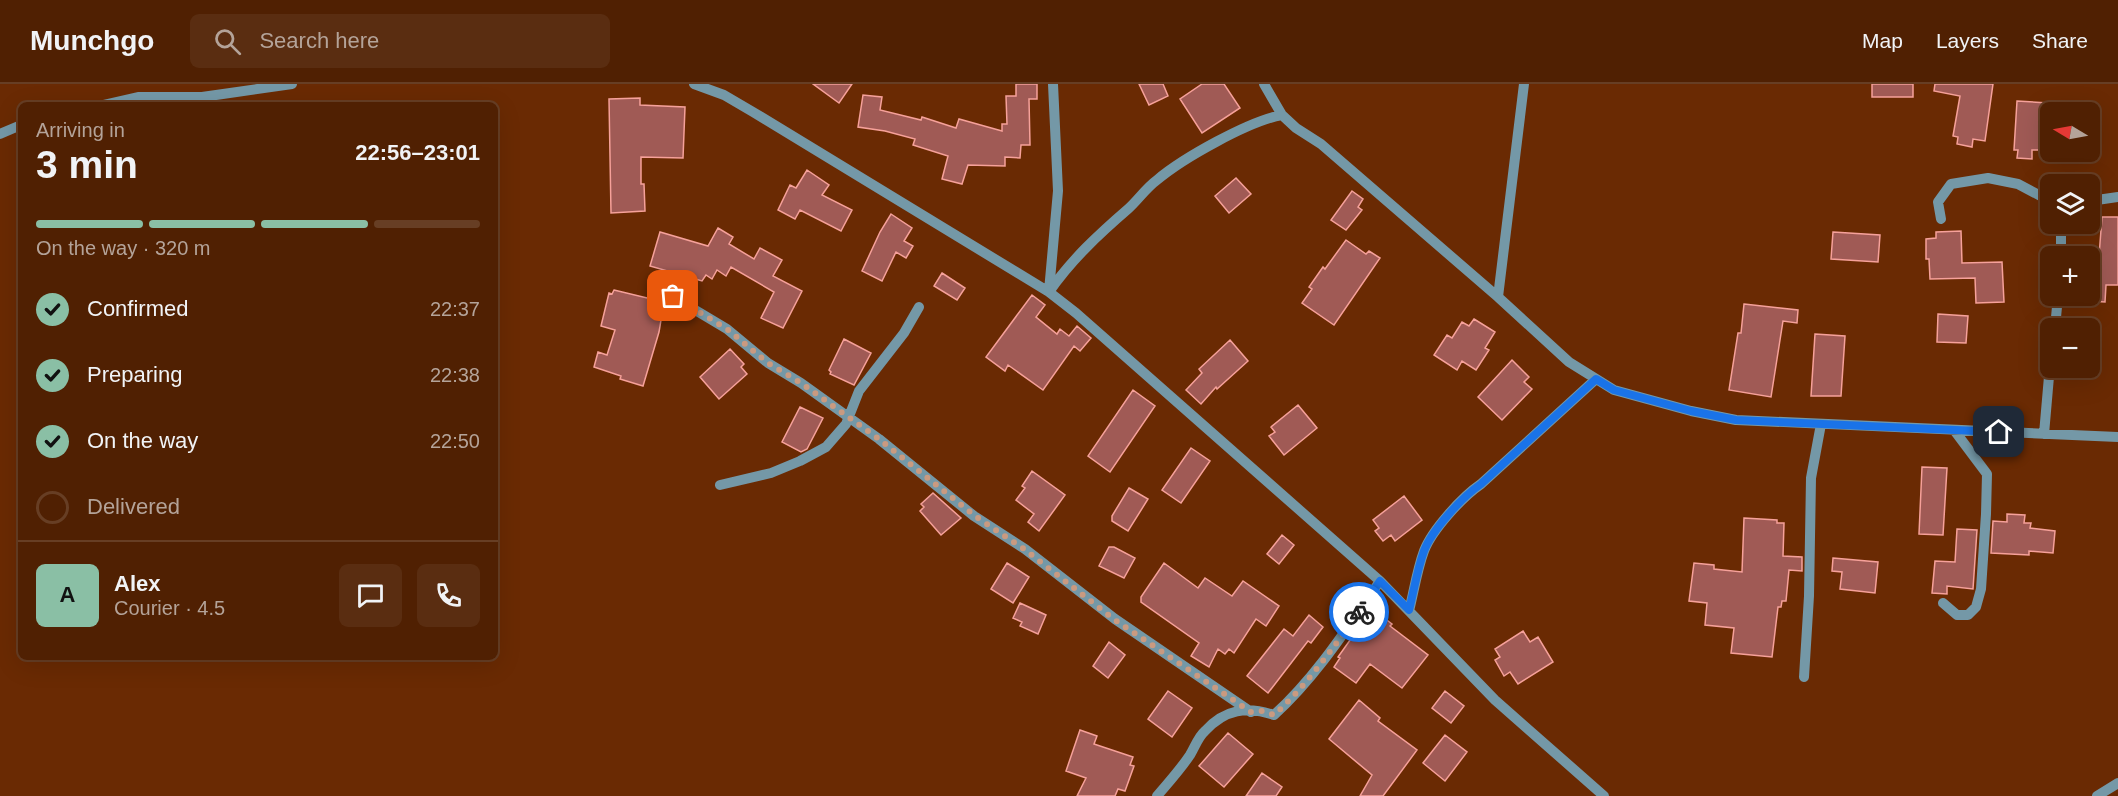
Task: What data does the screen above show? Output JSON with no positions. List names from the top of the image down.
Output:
{
  "north": "left",
  "page": {
    "header": "Munchgo",
    "search": "Search here",
    "nav": ["Map", "Layers", "Share"],
    "map_buttons": ["+", "−"],
    "heading": ["3 min", "Arriving in", "22:56–23:01"],
    "panel": ["Alex", "Courier · 4.5"],
    "bar": "On the way · 320 m",
    "list": [
      ["Confirmed", "22:37"],
      ["Preparing", "22:38"],
      ["On the way", "22:50"],
      "Delivered"
    ],
    "round": "A"
  }
}
